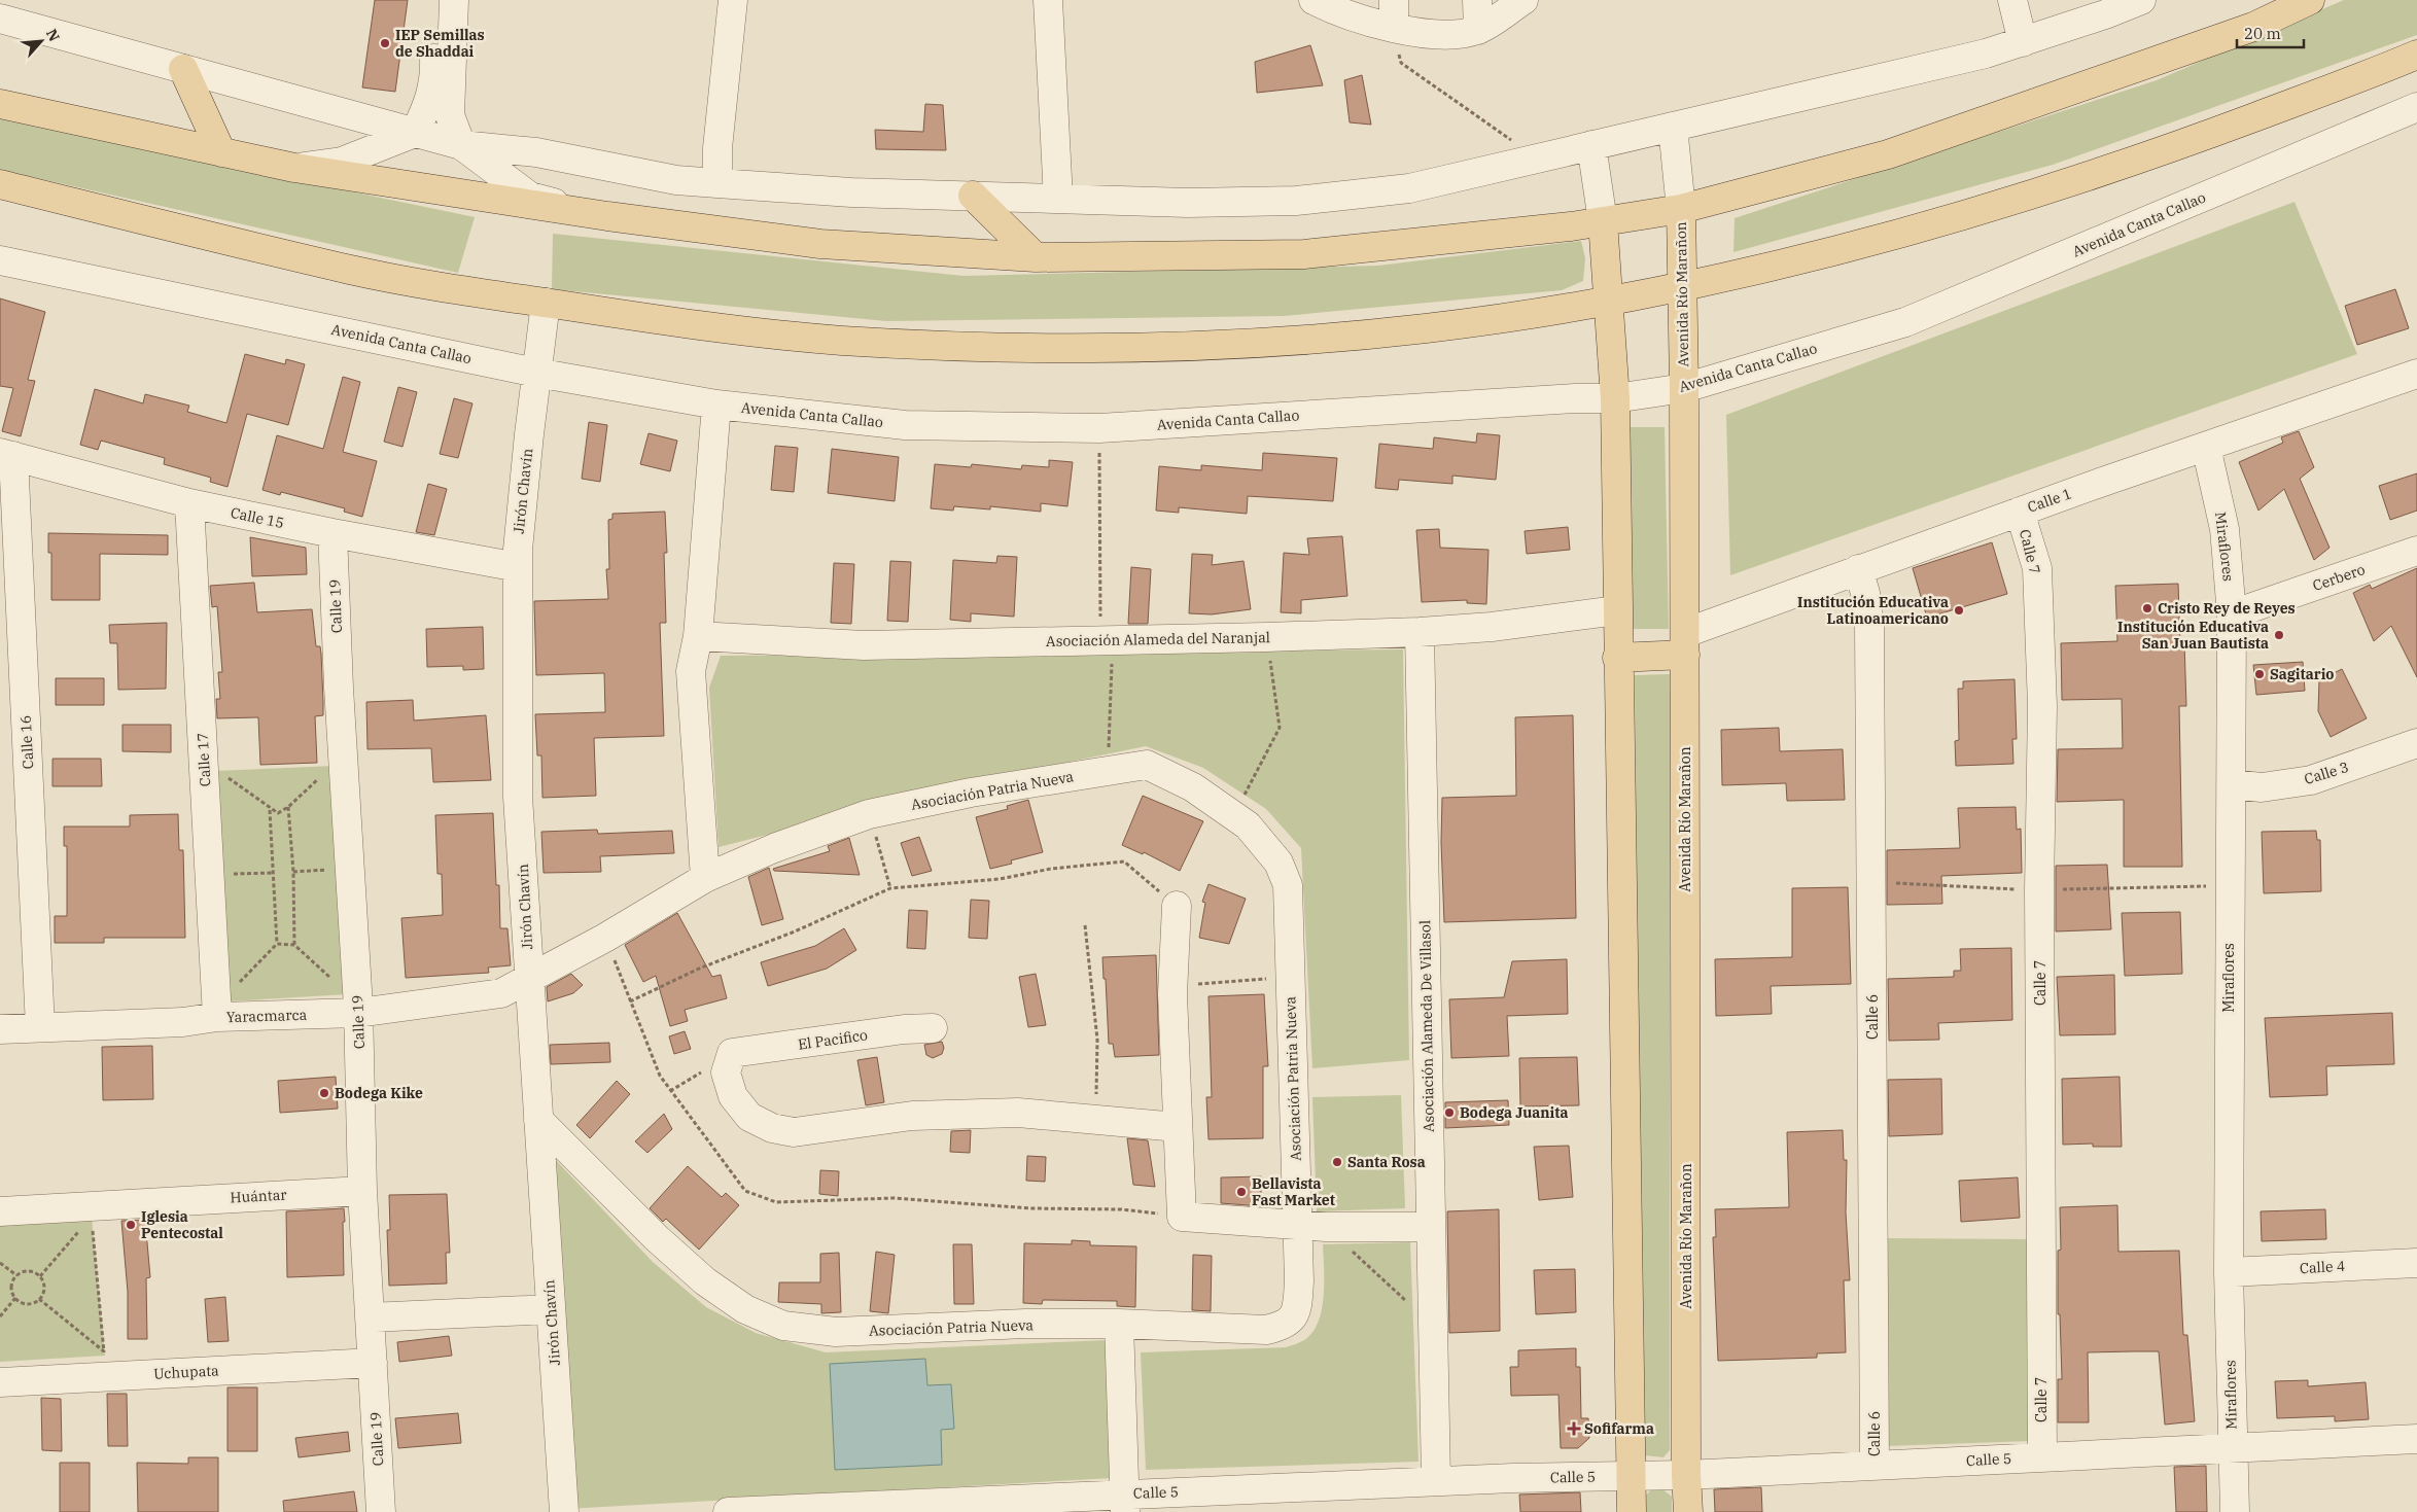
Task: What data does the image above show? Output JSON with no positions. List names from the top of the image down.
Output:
{
  "streets": {
    "main road": ["Avenida Río Marañon"],
    "street": [
      "Avenida Canta Callao",
      "Jirón Chavín",
      "Calle 1",
      "Calle 15",
      "Miraflores",
      "Calle 7",
      "Cerbero",
      "Calle 19",
      "Asociación Alameda del Naranjal",
      "Calle 16",
      "Calle 17",
      "Calle 3",
      "Asociación Patria Nueva",
      "Yaracmarca",
      "Calle 6",
      "Asociación Alameda De Villasol",
      "El Pacifico",
      "Huántar",
      "Calle 4",
      "Uchupata",
      "Calle 5"
    ]
  },
  "crossings": [
    ["Avenida Canta Callao", "Avenida Río Marañon"],
    ["Avenida Canta Callao", "Jirón Chavín"],
    ["Avenida Río Marañon", "Calle 1"],
    ["Avenida Río Marañon", "Calle 5"],
    ["Jirón Chavín", "Calle 15"],
    ["Jirón Chavín", "Asociación Patria Nueva"],
    ["Jirón Chavín", "Yaracmarca"],
    ["Calle 1", "Miraflores"],
    ["Calle 1", "Calle 7"],
    ["Calle 1", "Calle 6"],
    ["Calle 15", "Calle 19"],
    ["Calle 15", "Calle 16"],
    ["Calle 15", "Calle 17"],
    ["Miraflores", "Cerbero"],
    ["Miraflores", "Calle 3"],
    ["Miraflores", "Calle 4"],
    ["Miraflores", "Calle 5"],
    ["Calle 7", "Calle 5"],
    ["Calle 19", "Yaracmarca"],
    ["Calle 19", "Huántar"],
    ["Calle 19", "Uchupata"],
    ["Asociación Alameda del Naranjal", "Asociación Alameda De Villasol"],
    ["Calle 16", "Yaracmarca"],
    ["Calle 17", "Yaracmarca"],
    ["Asociación Patria Nueva", "Yaracmarca"],
    ["Calle 6", "Calle 5"],
    ["Asociación Alameda De Villasol", "Calle 5"]
  ],
  "places": {
    "other": [
      "IEP Semillas de Shaddai",
      "Cristo Rey de Reyes",
      "Institución Educativa Latinoamericano",
      "Institución Educativa San Juan Bautista",
      "Sagitario",
      "Bodega Kike",
      "Bodega Juanita",
      "Santa Rosa",
      "Bellavista Fast Market",
      "Iglesia Pentecostal"
    ],
    "health": ["Sofifarma"]
  },
  "scale_bar": "20 m",
  "north": "top right"
}
